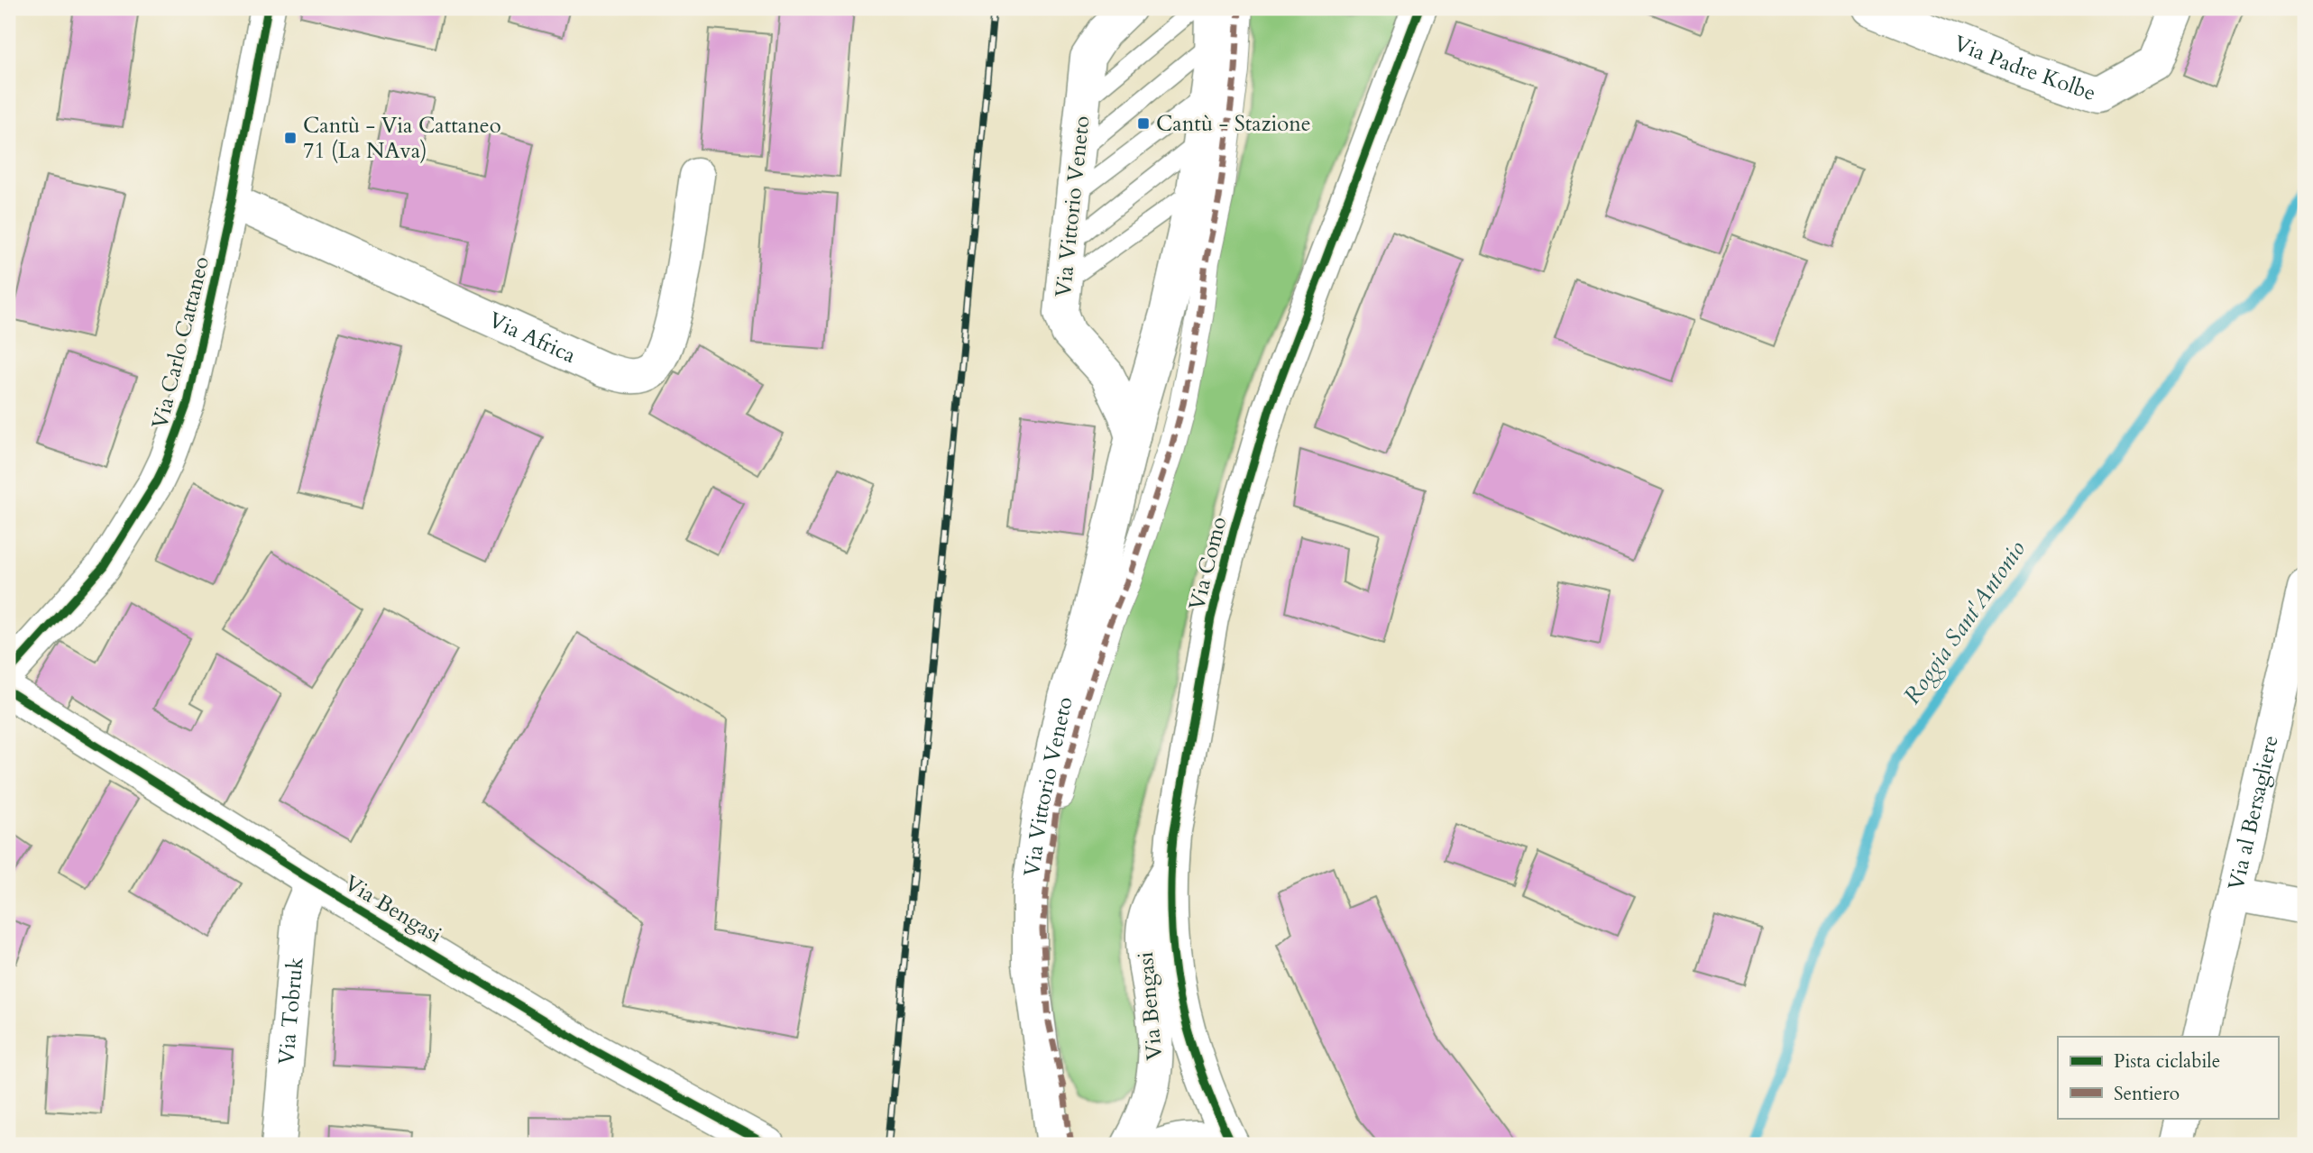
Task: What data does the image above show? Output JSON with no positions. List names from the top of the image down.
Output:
{
  "streets": {
    "street": [
      "Via Padre Kolbe",
      "Via Vittorio Veneto",
      "Via Africa",
      "Via Carlo Cattaneo",
      "Via Como",
      "Via al Bersagliere",
      "Via Bengasi",
      "Via Tobruk"
    ]
  },
  "crossings": [
    ["Via Africa", "Via Carlo Cattaneo"],
    ["Via Como", "Via Bengasi"],
    ["Via Bengasi", "Via Tobruk"]
  ],
  "water": ["Roggia Sant'Antonio"],
  "places": {
    "transit": ["Cantù - Stazione", "Cantù - Via Cattaneo 71 (La NAva)"]
  },
  "legend": ["Pista ciclabile", "Sentiero"]
}
